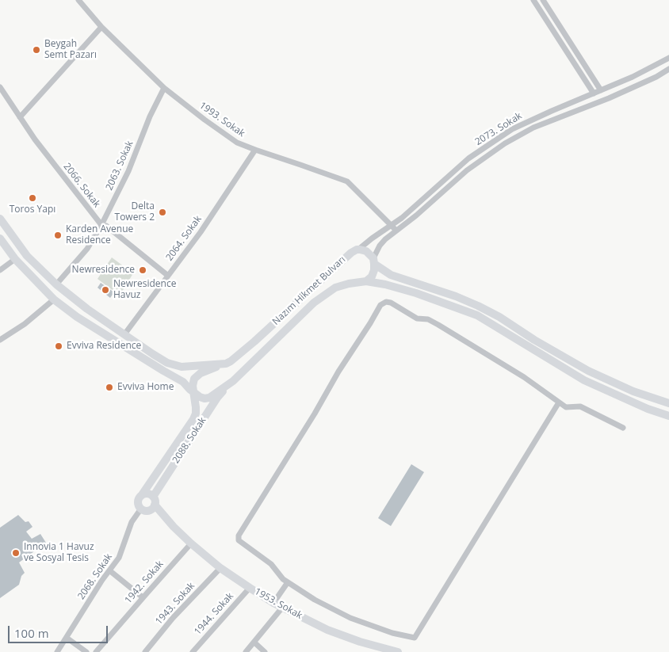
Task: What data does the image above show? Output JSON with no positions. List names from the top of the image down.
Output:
{
  "streets": {
    "main road": ["Nazım Hikmet Bulvarı", "2088. Sokak", "1953. Sokak"],
    "street": [
      "1993. Sokak",
      "2073. Sokak",
      "2063. Sokak",
      "2066. Sokak",
      "2064. Sokak",
      "2068. Sokak",
      "1942. Sokak",
      "1943. Sokak",
      "1944. Sokak"
    ]
  },
  "crossings": [
    ["1993. Sokak", "2073. Sokak"],
    ["1993. Sokak", "2063. Sokak"],
    ["1993. Sokak", "2064. Sokak"],
    ["2073. Sokak", "Nazım Hikmet Bulvarı"],
    ["2063. Sokak", "2066. Sokak"],
    ["2063. Sokak", "Nazım Hikmet Bulvarı"],
    ["2066. Sokak", "2064. Sokak"],
    ["2064. Sokak", "Nazım Hikmet Bulvarı"],
    ["Nazım Hikmet Bulvarı", "2088. Sokak"],
    ["2088. Sokak", "2068. Sokak"],
    ["2088. Sokak", "1953. Sokak"],
    ["2068. Sokak", "1953. Sokak"],
    ["1942. Sokak", "1953. Sokak"],
    ["1943. Sokak", "1953. Sokak"],
    ["1953. Sokak", "1944. Sokak"]
  ],
  "places": [
    "Beygah Semt Pazarı",
    "Toros Yapı",
    "Delta Towers 2",
    "Karden Avenue Residence",
    "Newresidence",
    "Newresidence Havuz",
    "Evviva Residence",
    "Evviva Home",
    "Innovia 1 Havuz ve Sosyal Tesis"
  ],
  "scale_bar": "100 m"
}
